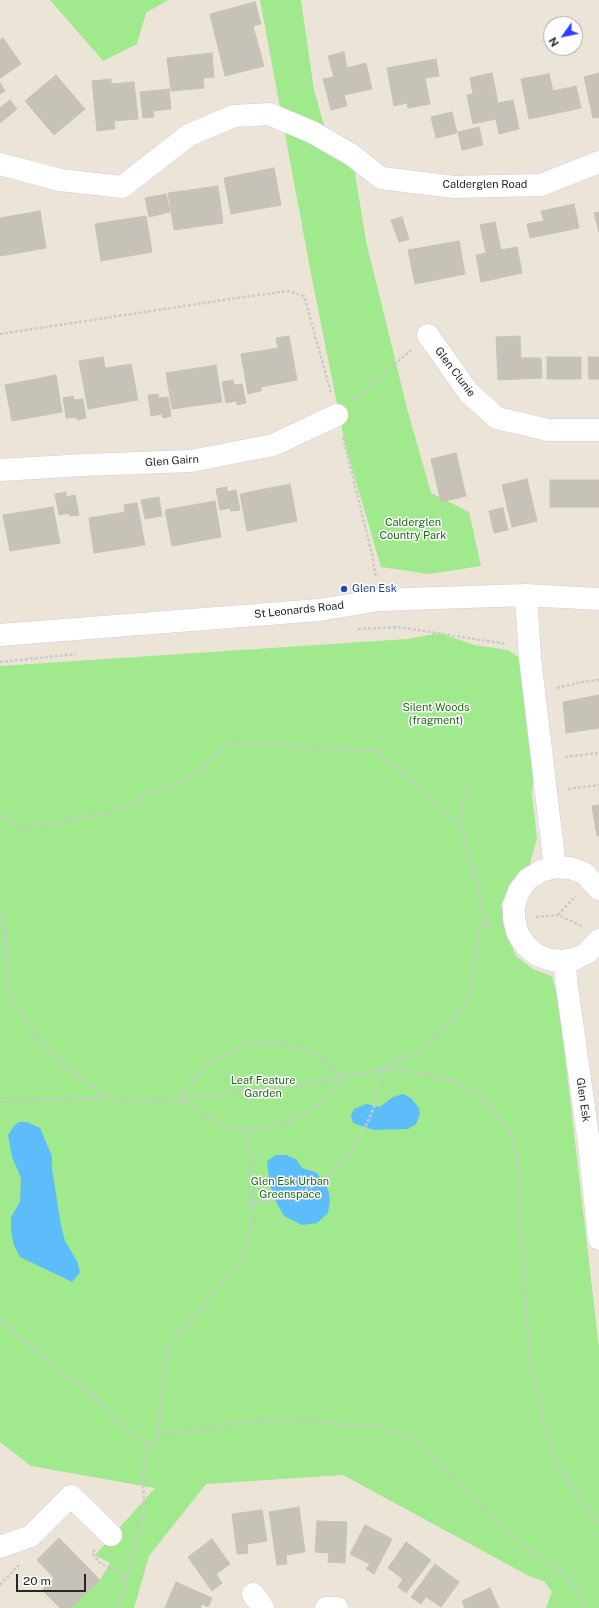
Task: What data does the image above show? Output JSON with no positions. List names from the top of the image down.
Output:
{
  "streets": {
    "street": [
      "Calderglen Road",
      "Glen Clunie",
      "Glen Gairn",
      "St Leonards Road",
      "Glen Esk"
    ]
  },
  "parks": [
    "Calderglen Country Park",
    "Silent Woods (fragment)",
    "Leaf Feature Garden",
    "Glen Esk Urban Greenspace"
  ],
  "places": ["Glen Esk"],
  "scale_bar": "20 m",
  "north": "bottom left"
}
